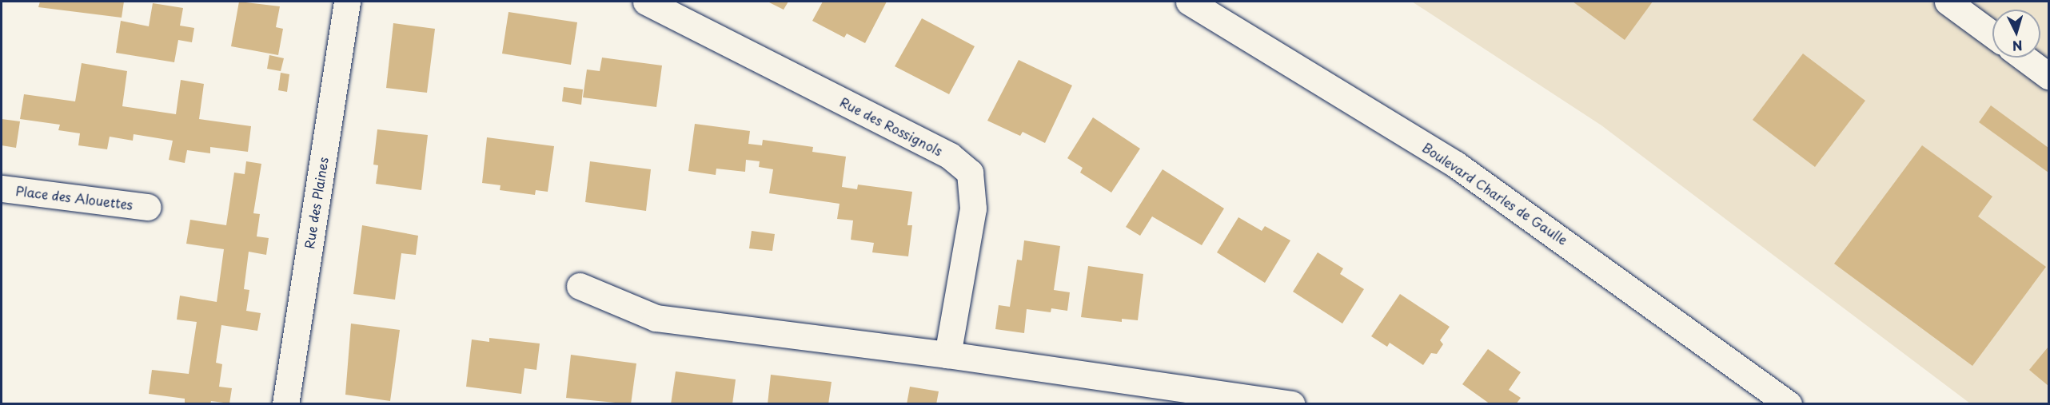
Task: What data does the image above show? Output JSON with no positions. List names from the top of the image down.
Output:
{
  "streets": {
    "street": [
      "Rue des Rossignols",
      "Boulevard Charles de Gaulle",
      "Place des Alouettes",
      "Rue des Plaines"
    ]
  },
  "north": "bottom"
}
